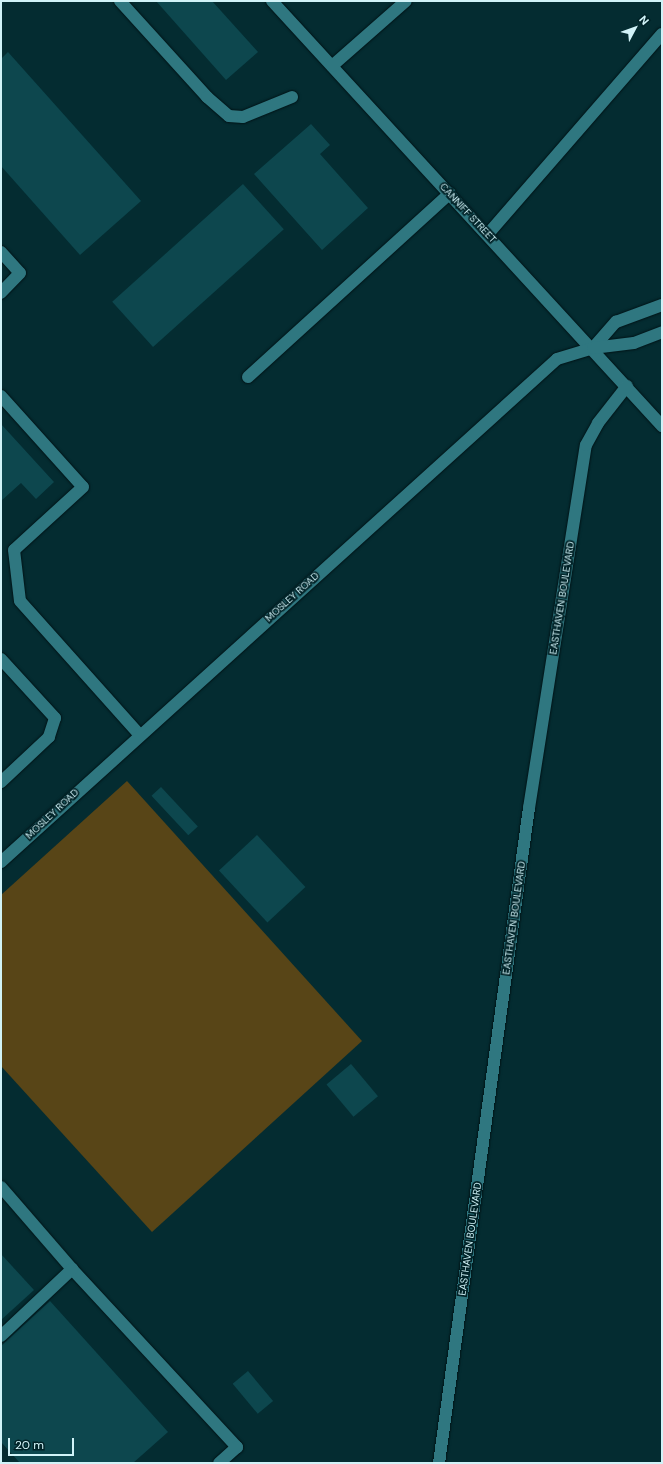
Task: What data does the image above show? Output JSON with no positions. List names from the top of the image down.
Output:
{
  "streets": {
    "street": ["CANNIFF STREET", "MOSLEY ROAD", "EASTHAVEN BOULEVARD"]
  },
  "crossings": [
    ["CANNIFF STREET", "MOSLEY ROAD"],
    ["CANNIFF STREET", "EASTHAVEN BOULEVARD"]
  ],
  "scale_bar": "20 m",
  "north": "top right"
}
